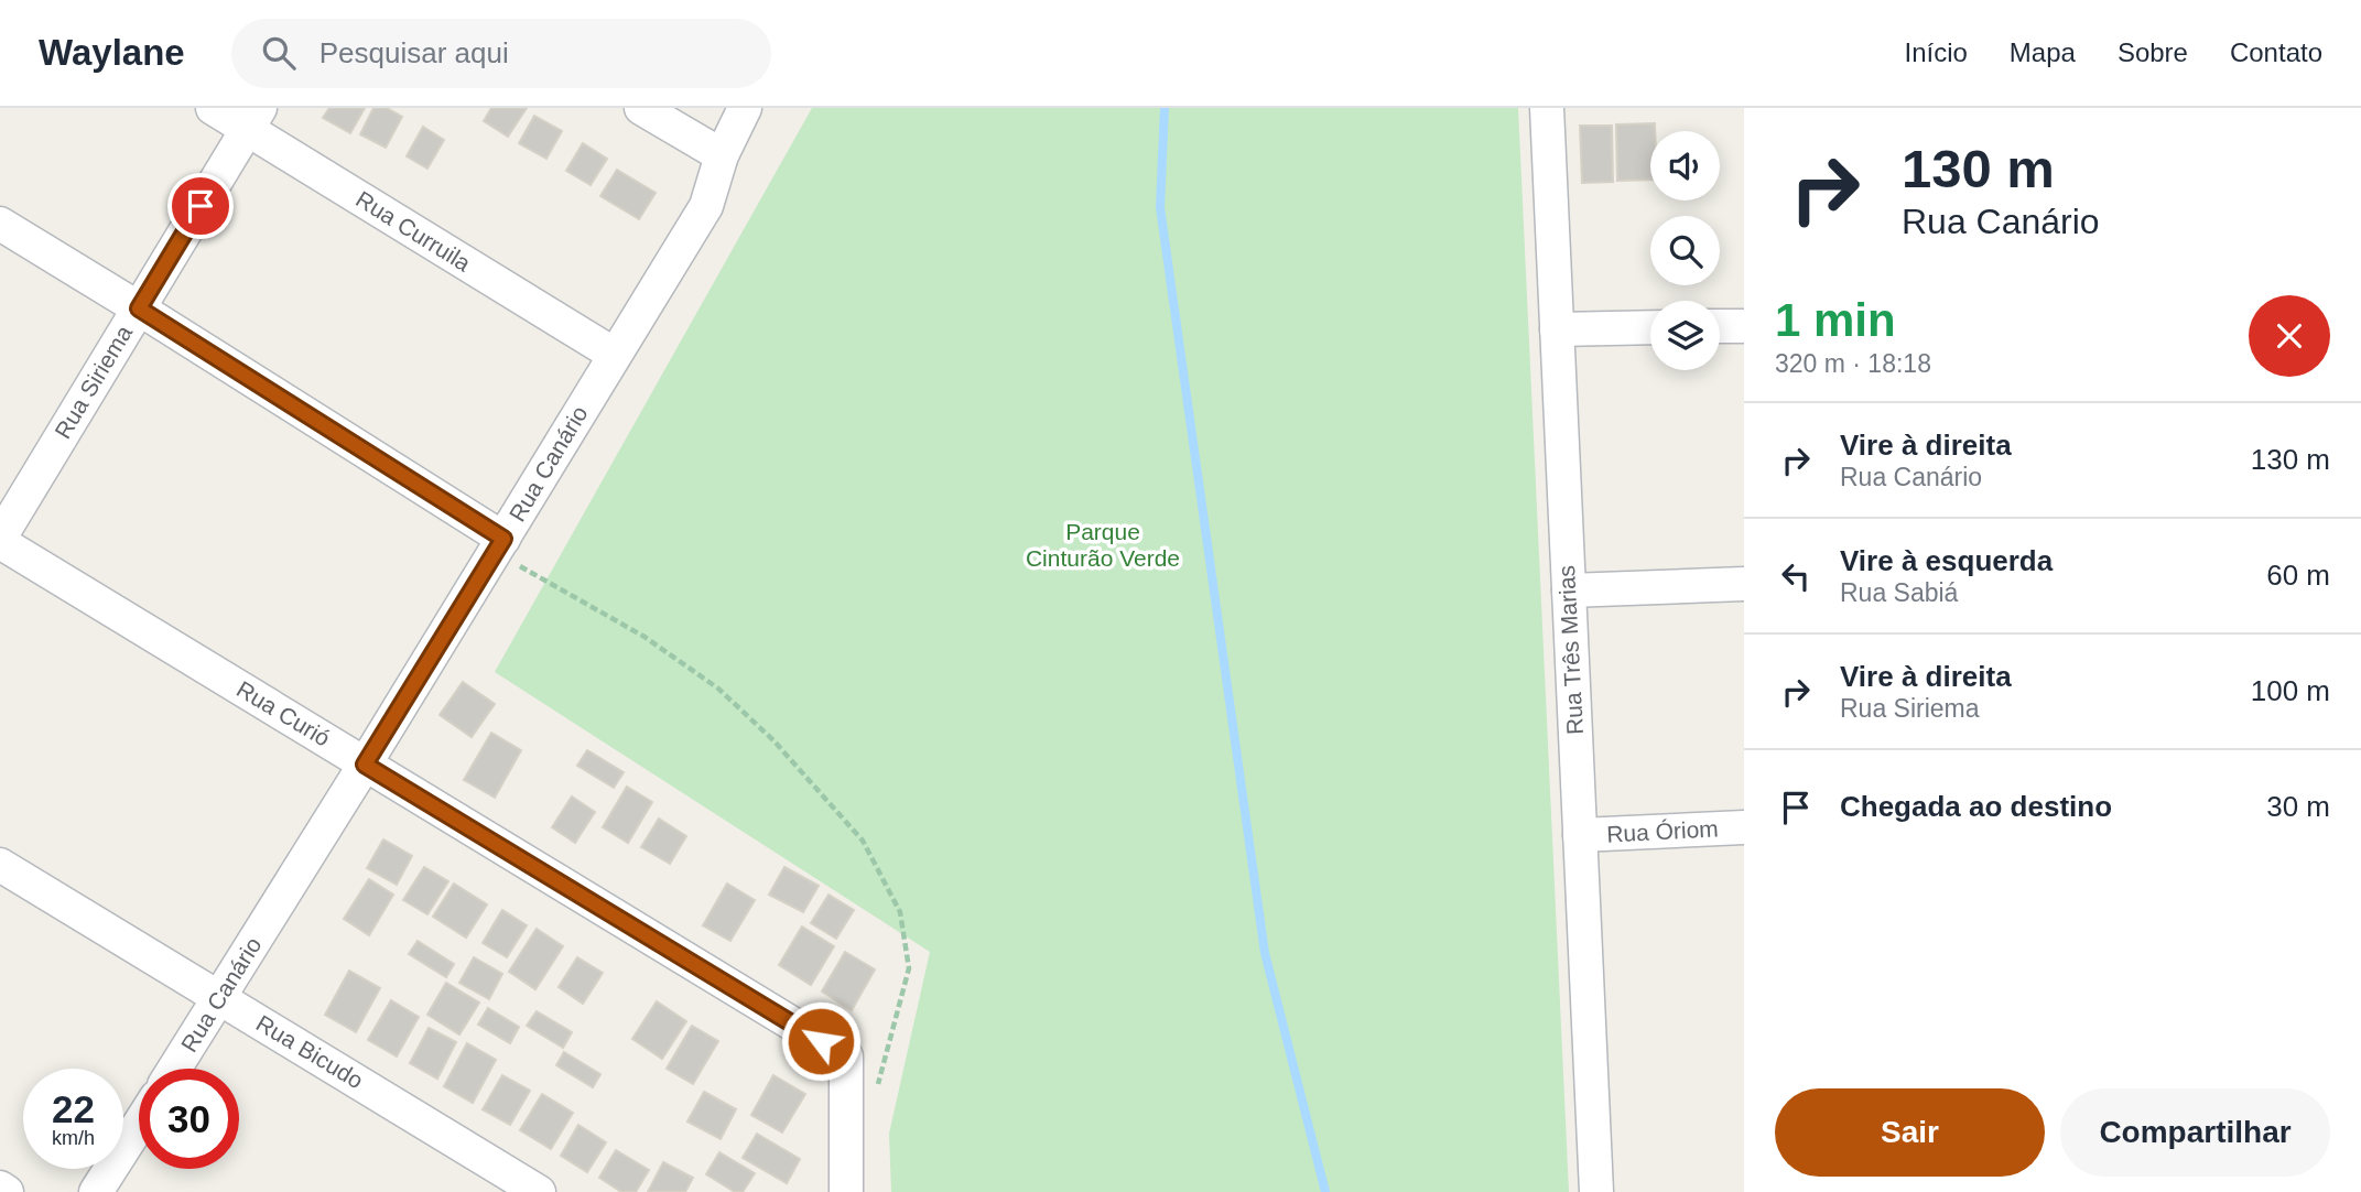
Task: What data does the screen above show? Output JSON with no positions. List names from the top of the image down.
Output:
{
  "streets": {
    "street": [
      "Rua Curruila",
      "Rua Siriema",
      "Rua Canário",
      "Rua Três Marias",
      "Rua Curió",
      "Rua Óriom",
      "Rua Bicudo"
    ]
  },
  "crossings": [
    ["Rua Curruila", "Rua Siriema"],
    ["Rua Curruila", "Rua Canário"],
    ["Rua Siriema", "Rua Curió"],
    ["Rua Canário", "Rua Curió"],
    ["Rua Canário", "Rua Bicudo"],
    ["Rua Três Marias", "Rua Óriom"]
  ],
  "parks": ["Parque Cinturão Verde"],
  "page": {
    "header": "Waylane",
    "search": "Pesquisar aqui",
    "nav": [
      "Início",
      "Mapa",
      "Sobre",
      "Contato"
    ],
    "turn": ["130 m", "Rua Canário"],
    "heading": ["1 min", "320 m · 18:18"],
    "list": [
      {
        "name": "Vire à direita",
        "note": "Rua Canário",
        "value": "130 m"
      },
      {
        "name": "Vire à esquerda",
        "note": "Rua Sabiá",
        "value": "60 m"
      },
      {
        "name": "Vire à direita",
        "note": "Rua Siriema",
        "value": "100 m"
      },
      {
        "name": "Chegada ao destino",
        "value": "30 m"
      }
    ],
    "speed": "22 km/h",
    "limit": "30",
    "buttons": ["Sair", "Compartilhar"]
  }
}
